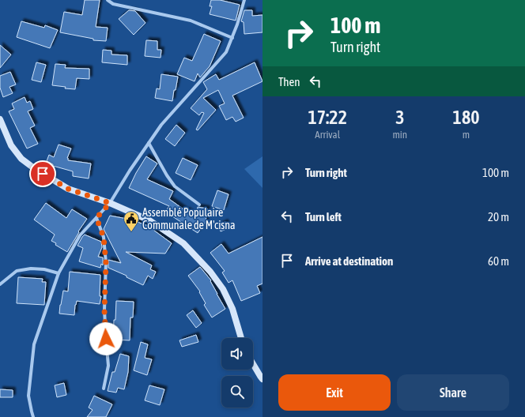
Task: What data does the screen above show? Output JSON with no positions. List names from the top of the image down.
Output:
{
  "places": {
    "public building": ["Assemblé Populaire Communale de M'cisna"]
  },
  "page": {
    "turn": ["100 m", "Turn right"],
    "then": "Then",
    "eta": [
      "17:22",
      "Arrival",
      "3",
      "min",
      "180",
      "m"
    ],
    "list": [
      {
        "name": "Turn right",
        "value": "100 m"
      },
      {
        "name": "Turn left",
        "value": "20 m"
      },
      {
        "name": "Arrive at destination",
        "value": "60 m"
      }
    ],
    "buttons": ["Exit", "Share"]
  }
}
